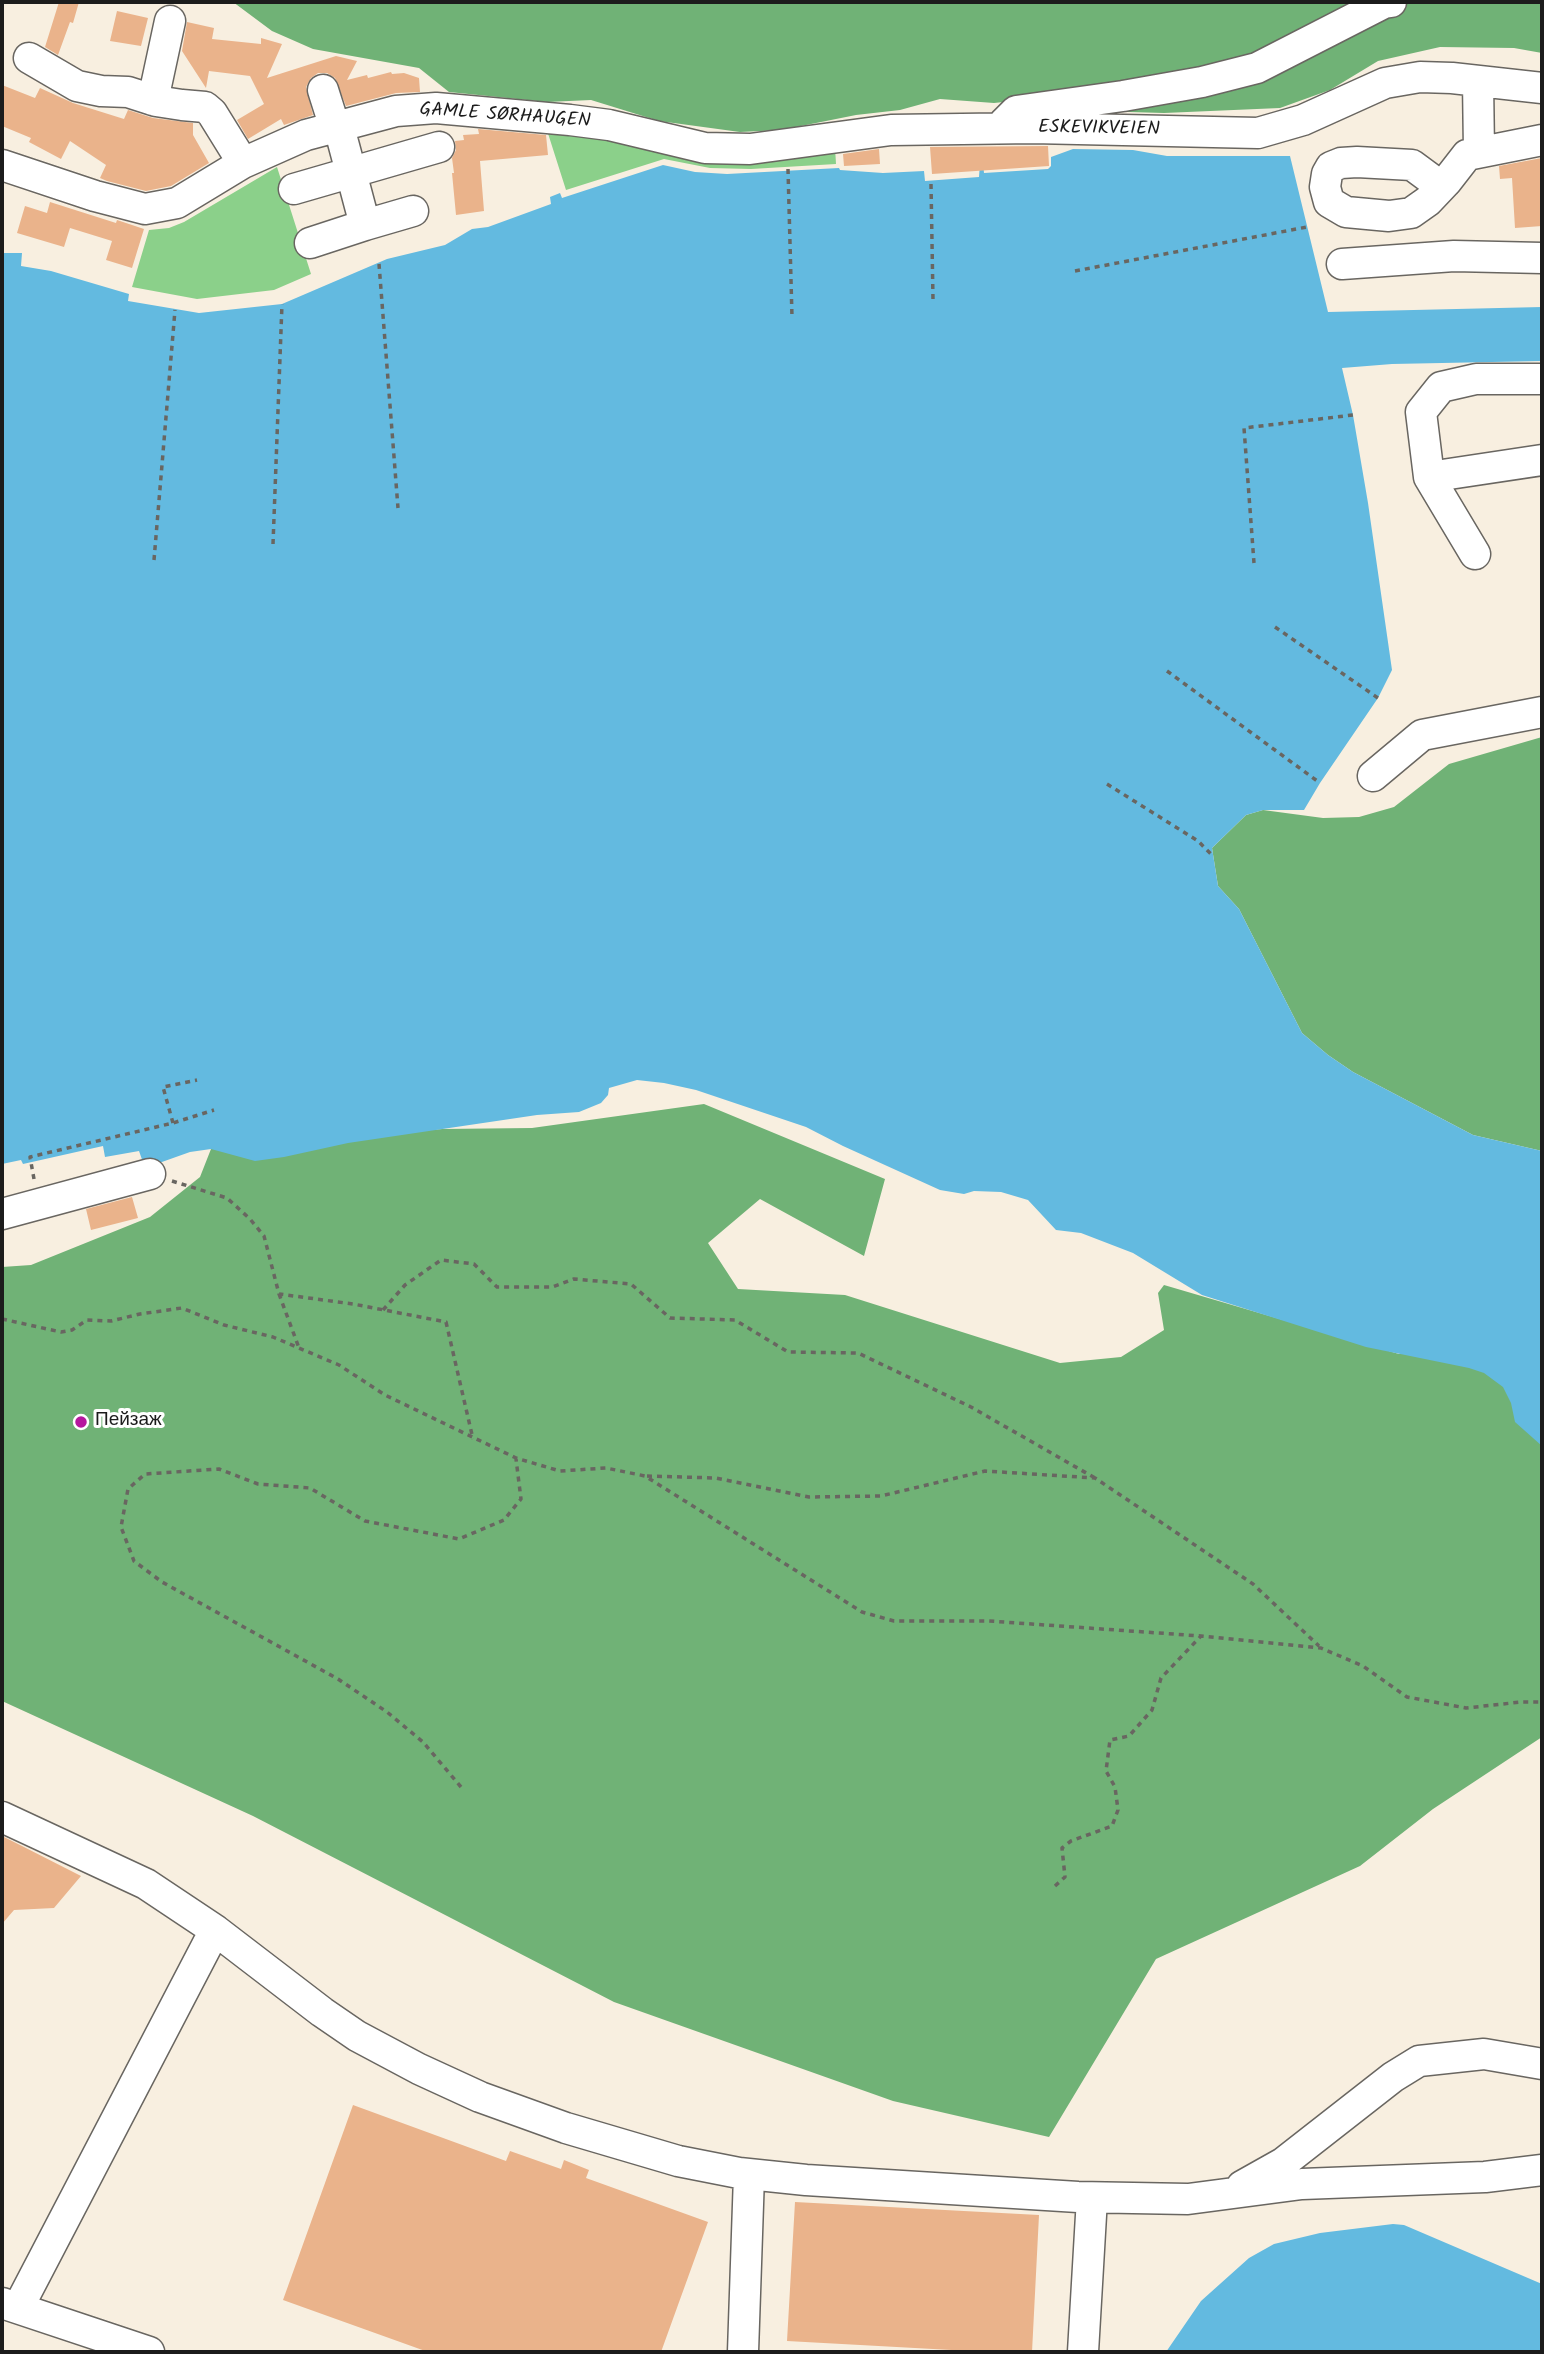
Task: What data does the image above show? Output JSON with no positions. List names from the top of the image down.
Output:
{
  "streets": {
    "street": ["GAMLE SØRHAUGEN", "ESKEVIKVEIEN"]
  },
  "crossings": [
    ["GAMLE SØRHAUGEN", "ESKEVIKVEIEN"]
  ],
  "places": ["Пейзаж"]
}
